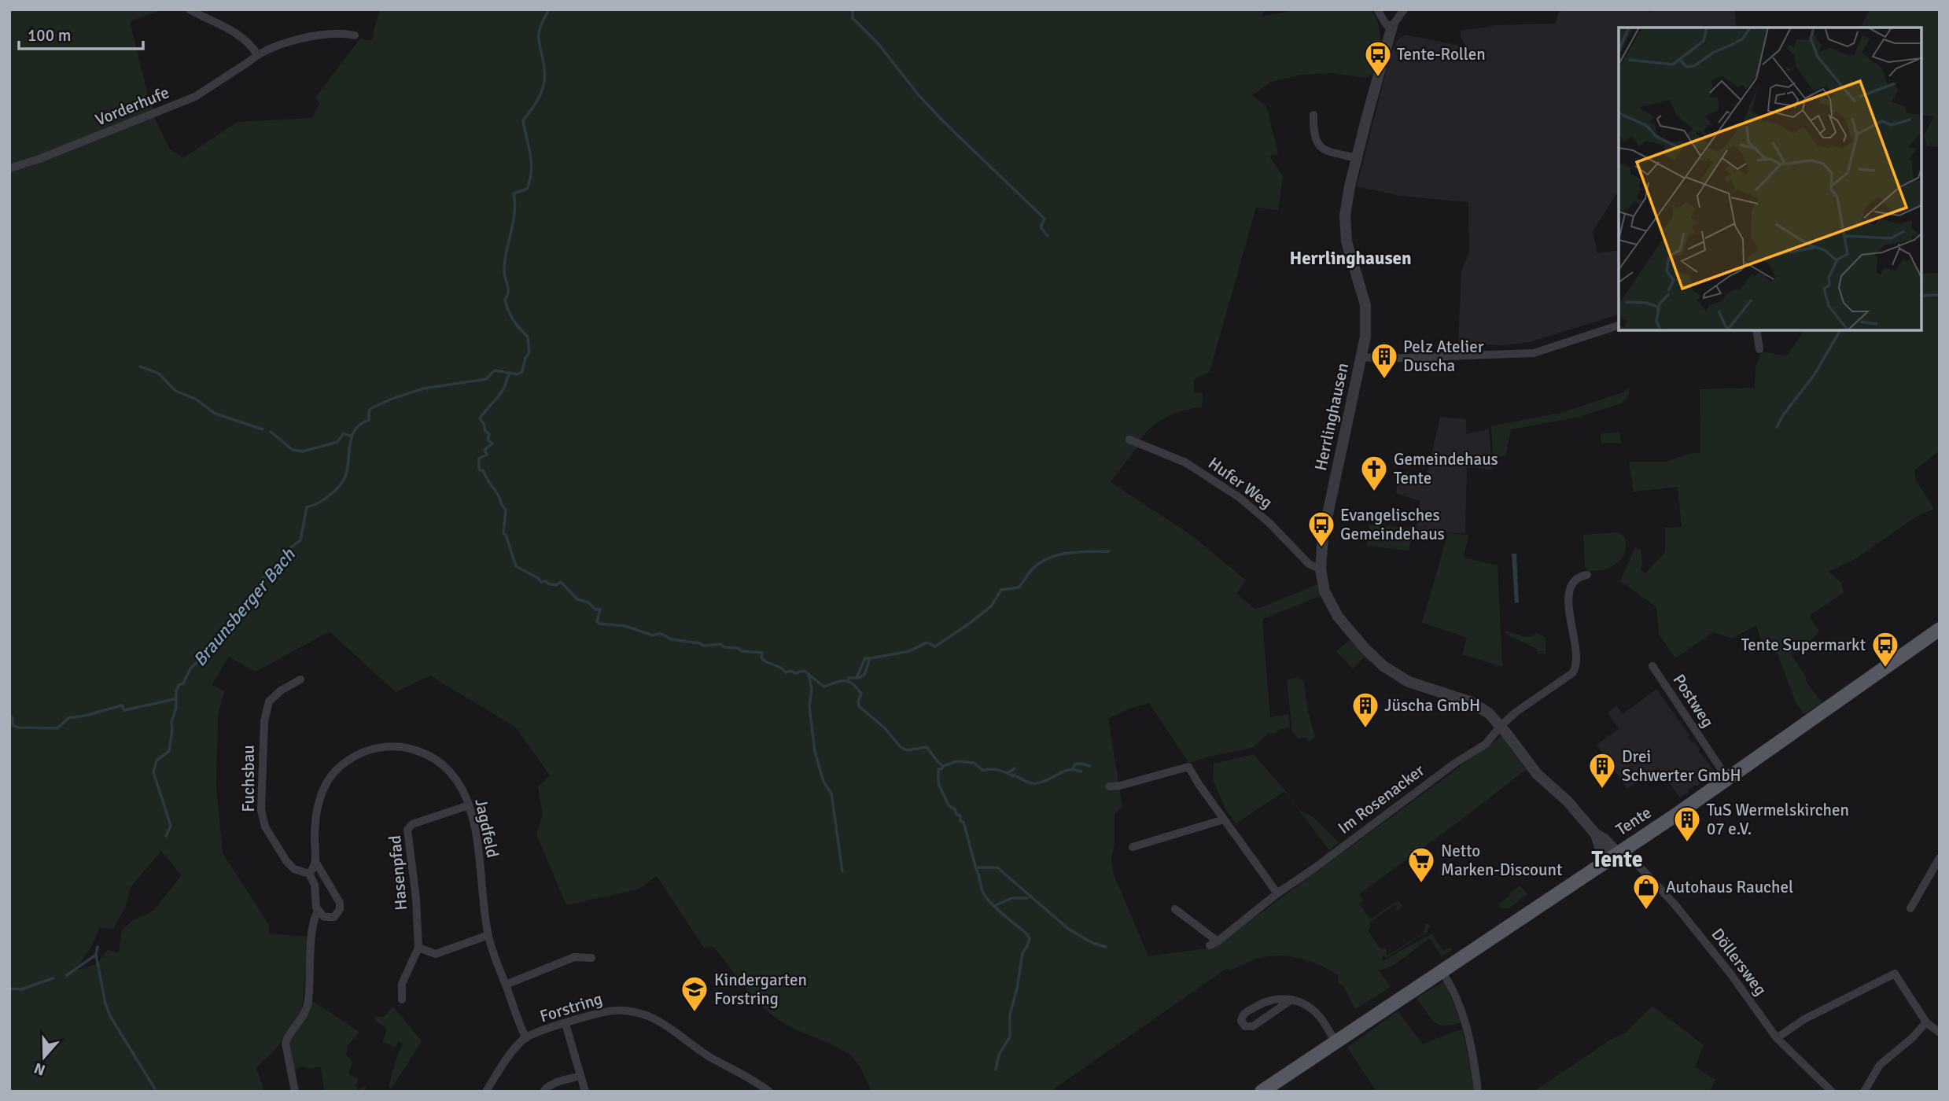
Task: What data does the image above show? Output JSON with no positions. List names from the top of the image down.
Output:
{
  "streets": {
    "main road": ["Tente"],
    "street": [
      "Vorderhufe",
      "Herrlinghausen",
      "Hufer Weg",
      "Postweg",
      "Fuchsbau",
      "Im Rosenacker",
      "Jagdfeld",
      "Hasenpfad",
      "Döllersweg",
      "Forstring"
    ]
  },
  "crossings": [
    ["Herrlinghausen", "Hufer Weg"],
    ["Herrlinghausen", "Im Rosenacker"],
    ["Herrlinghausen", "Tente"],
    ["Herrlinghausen", "Döllersweg"],
    ["Postweg", "Tente"],
    ["Tente", "Döllersweg"],
    ["Jagdfeld", "Hasenpfad"],
    ["Jagdfeld", "Forstring"]
  ],
  "districts": ["Herrlinghausen", "Tente"],
  "water": ["Braunsberger Bach"],
  "places": {
    "bus stop": ["Tente-Rollen", "Evangelisches Gemeindehaus", "Tente Supermarkt"],
    "building": [
      "Pelz Atelier Duscha",
      "Jüscha GmbH",
      "Drei Schwerter GmbH",
      "TuS Wermelskirchen 07 e.V."
    ],
    "church": ["Gemeindehaus Tente"],
    "supermarket": ["Netto Marken-Discount"],
    "shop": ["Autohaus Rauchel"],
    "school or university": ["Kindergarten Forstring"]
  },
  "scale_bar": "100 m",
  "north": "bottom"
}
